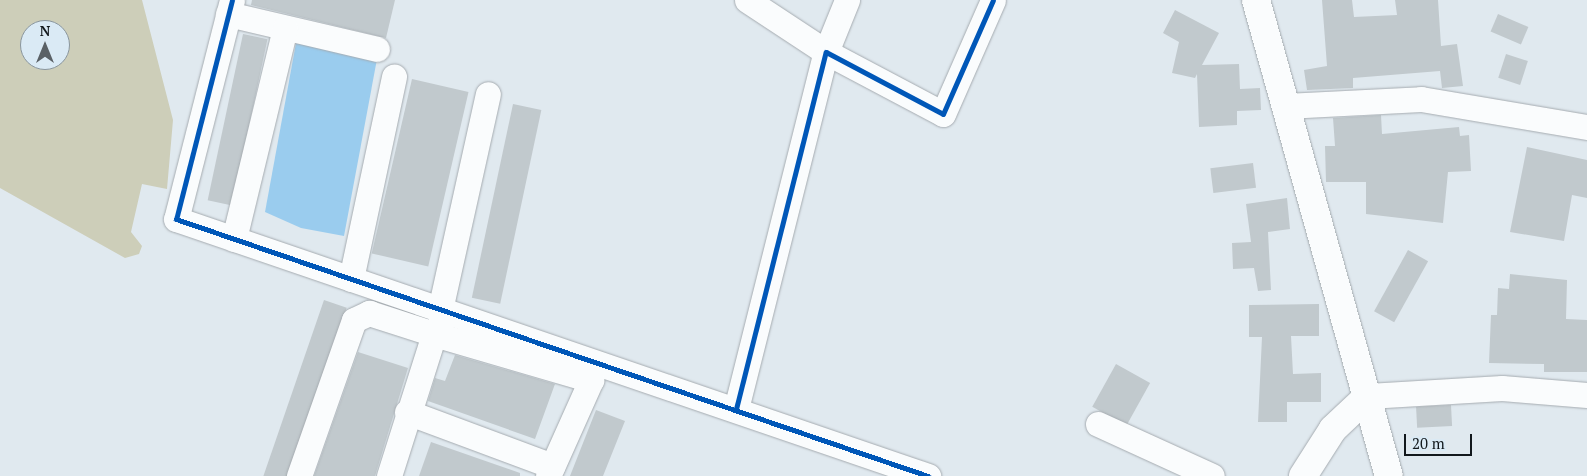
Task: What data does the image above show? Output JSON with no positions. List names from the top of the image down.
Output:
{
  "scale_bar": "20 m",
  "north": "top"
}
